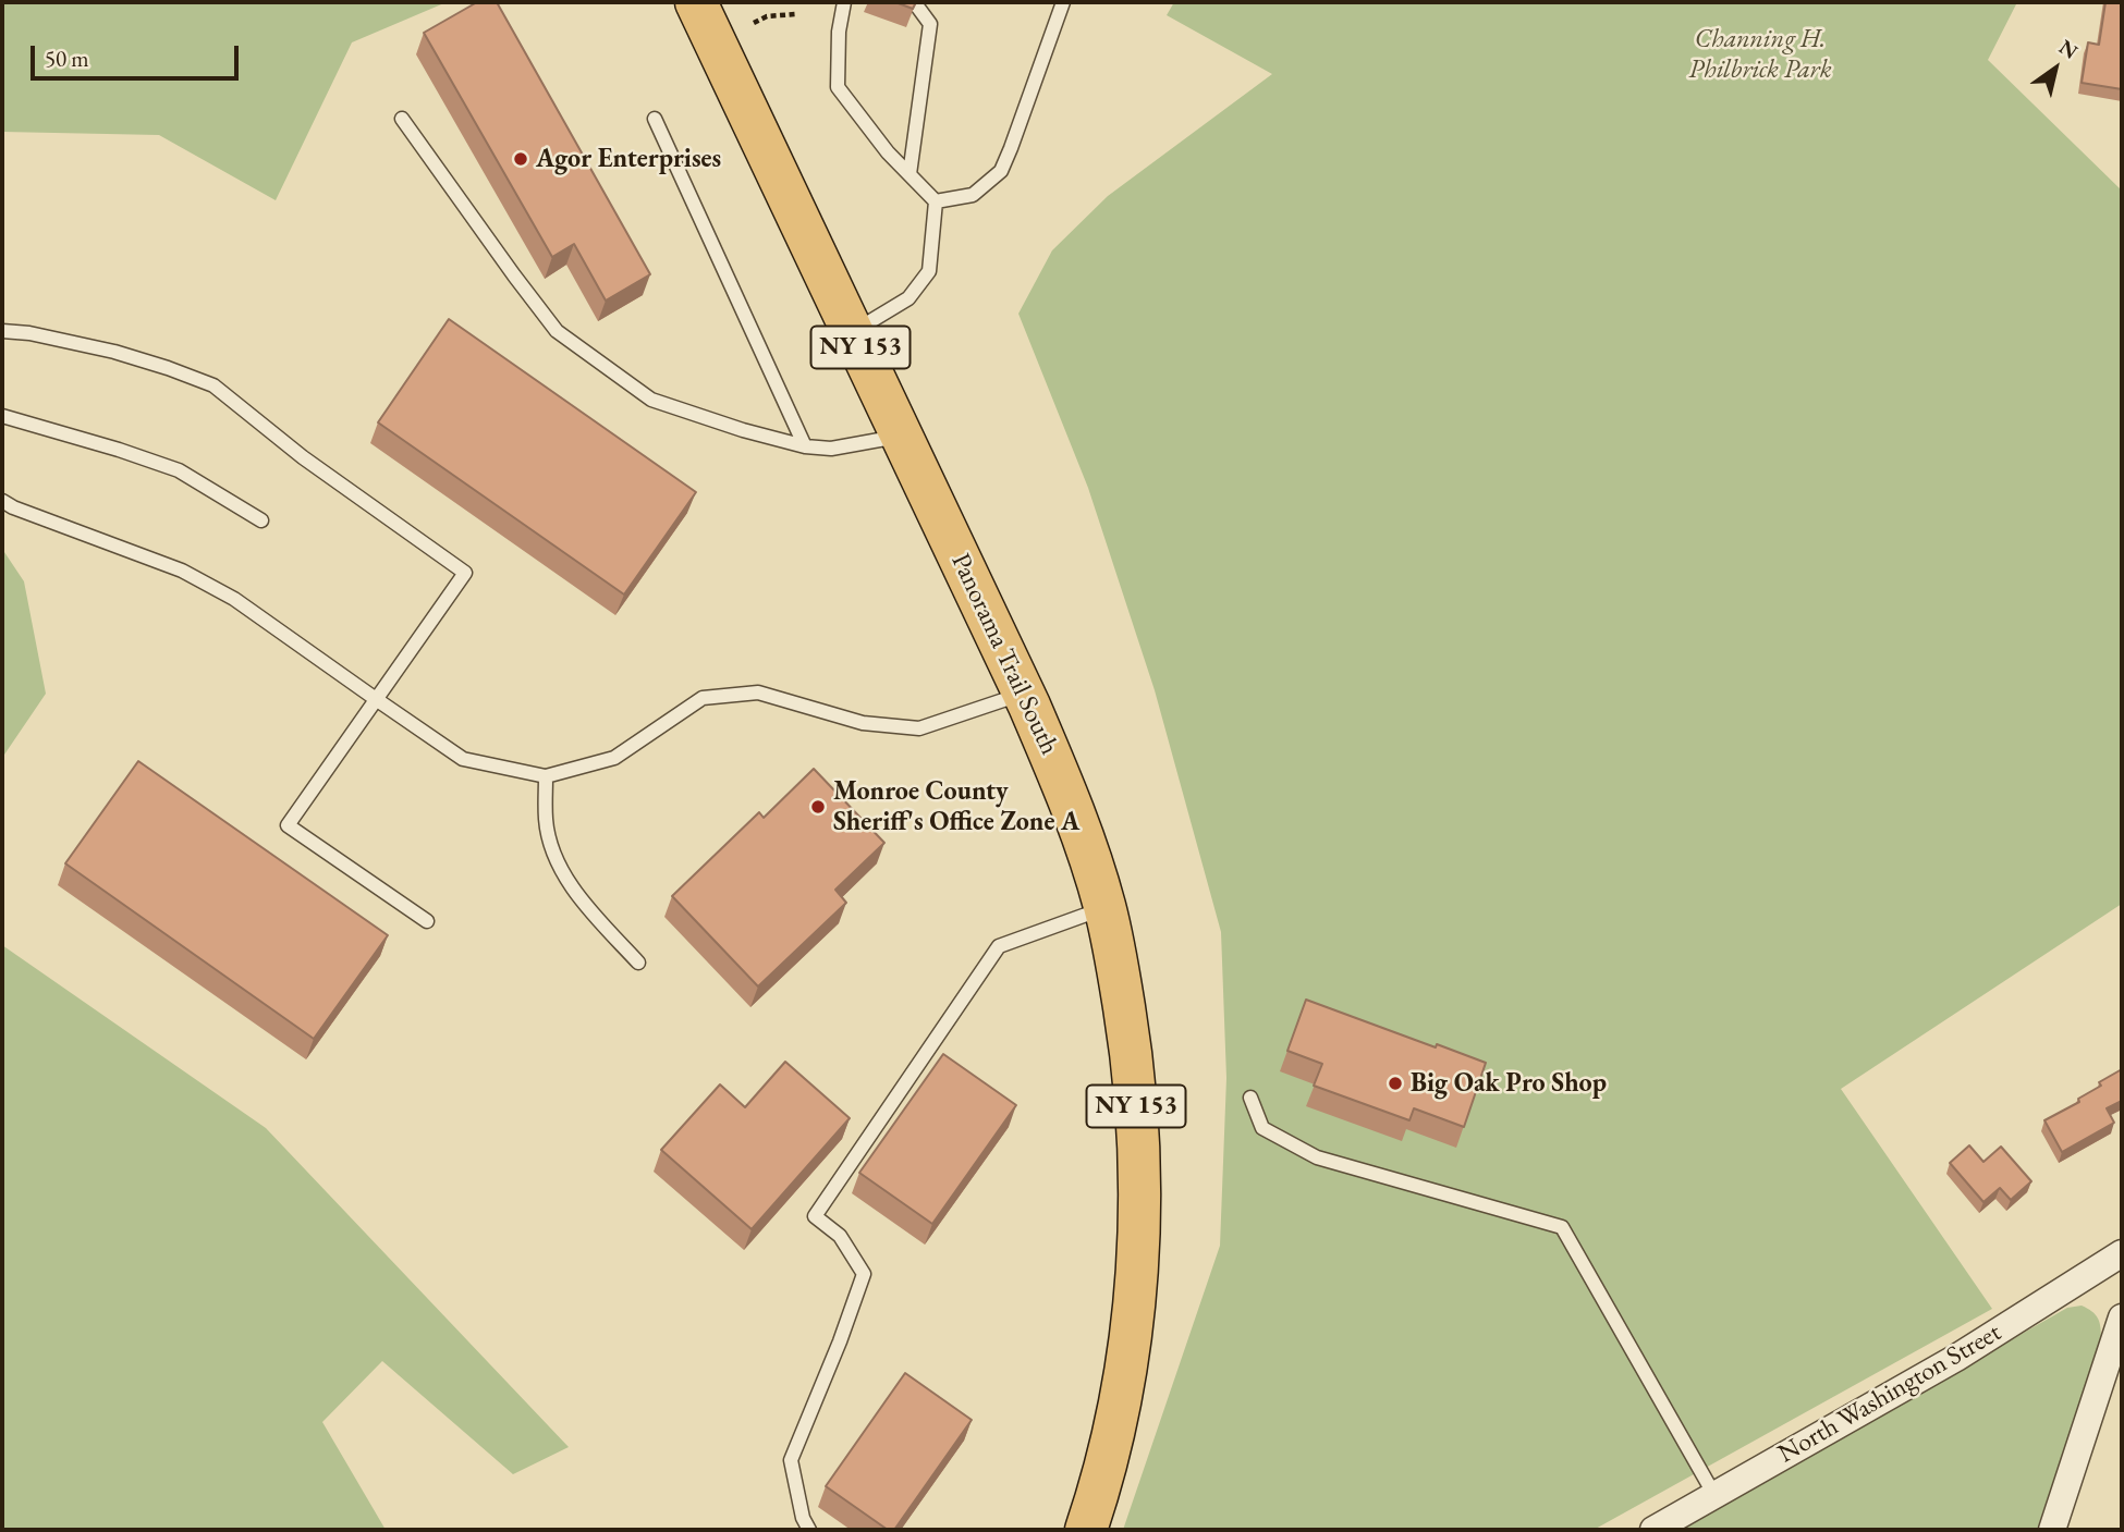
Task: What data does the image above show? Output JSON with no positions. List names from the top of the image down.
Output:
{
  "streets": {
    "main road": ["NY 153", "Panorama Trail South"],
    "street": ["North Washington Street"]
  },
  "parks": ["Channing H. Philbrick Park"],
  "places": ["Agor Enterprises", "Monroe County Sheriff's Office Zone A", "Big Oak Pro Shop"],
  "scale_bar": "50 m",
  "north": "top right"
}
